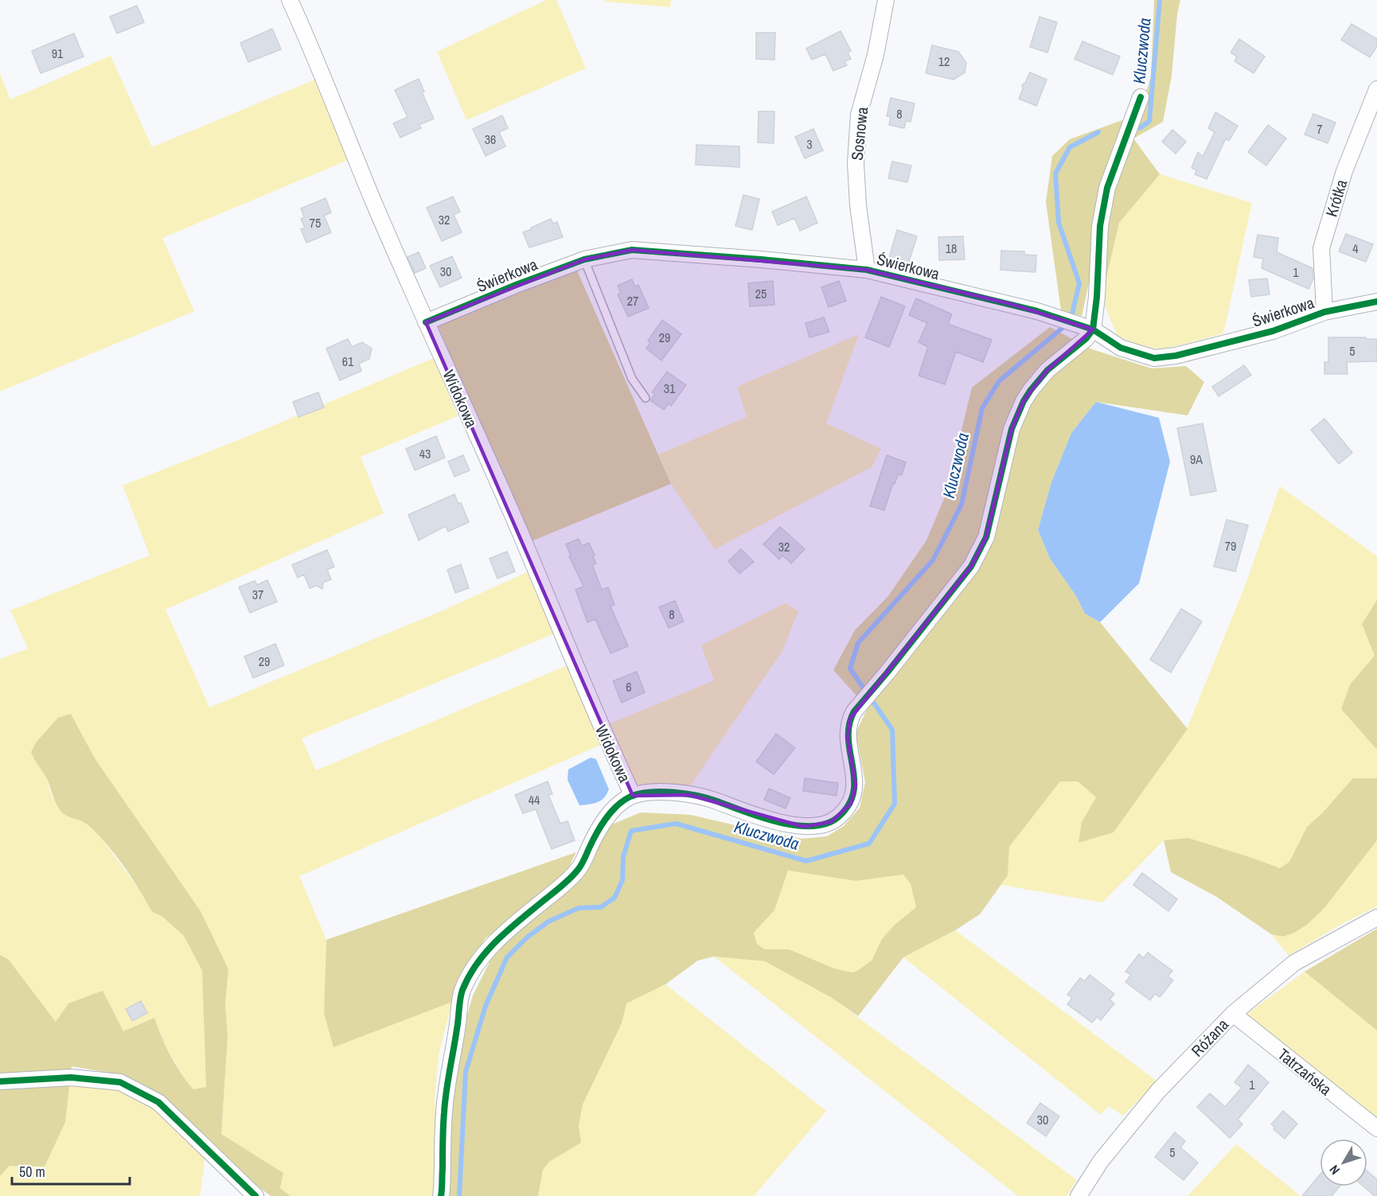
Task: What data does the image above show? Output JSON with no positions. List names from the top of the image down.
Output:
{
  "streets": {
    "street": [
      "Sosnowa",
      "Krótka",
      "Świerkowa",
      "Widokowa",
      "Różana",
      "Tatrzańska"
    ]
  },
  "crossings": [
    ["Sosnowa", "Świerkowa"],
    ["Krótka", "Świerkowa"],
    ["Świerkowa", "Widokowa"],
    ["Różana", "Tatrzańska"]
  ],
  "water": ["Kluczwoda"],
  "house_numbers": [
    "91",
    "12",
    "8",
    "7",
    "36",
    "3",
    "32",
    "75",
    "18",
    "4",
    "30",
    "1",
    "25",
    "27",
    "29",
    "5",
    "61",
    "31",
    "43",
    "9A",
    "79",
    "32",
    "37",
    "8",
    "29",
    "6",
    "44",
    "1",
    "30",
    "5"
  ],
  "scale_bar": "50 m",
  "north": "bottom left"
}
